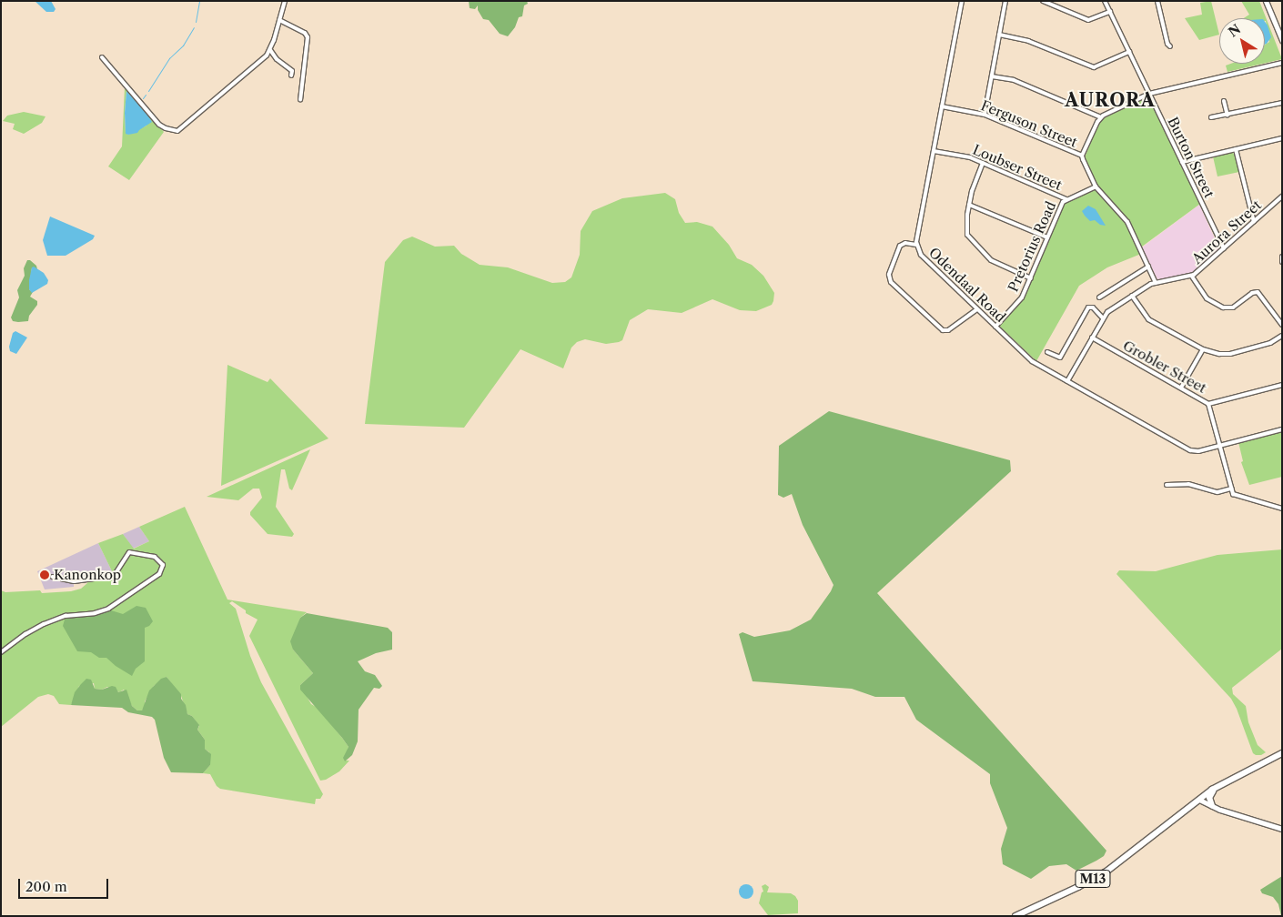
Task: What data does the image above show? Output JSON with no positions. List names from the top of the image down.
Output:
{
  "streets": {
    "main road": ["M13"],
    "street": [
      "Ferguson Street",
      "Burton Street",
      "Loubser Street",
      "Aurora Street",
      "Pretorius Road",
      "Odendaal Road",
      "Grobler Street"
    ]
  },
  "crossings": [
    ["Ferguson Street", "Odendaal Road"],
    ["Burton Street", "Aurora Street"],
    ["Loubser Street", "Pretorius Road"],
    ["Loubser Street", "Odendaal Road"],
    ["Aurora Street", "Odendaal Road"],
    ["Aurora Street", "Grobler Street"],
    ["Pretorius Road", "Odendaal Road"]
  ],
  "districts": ["AURORA"],
  "places": ["Kanonkop"],
  "scale_bar": "200 m",
  "north": "top left"
}
